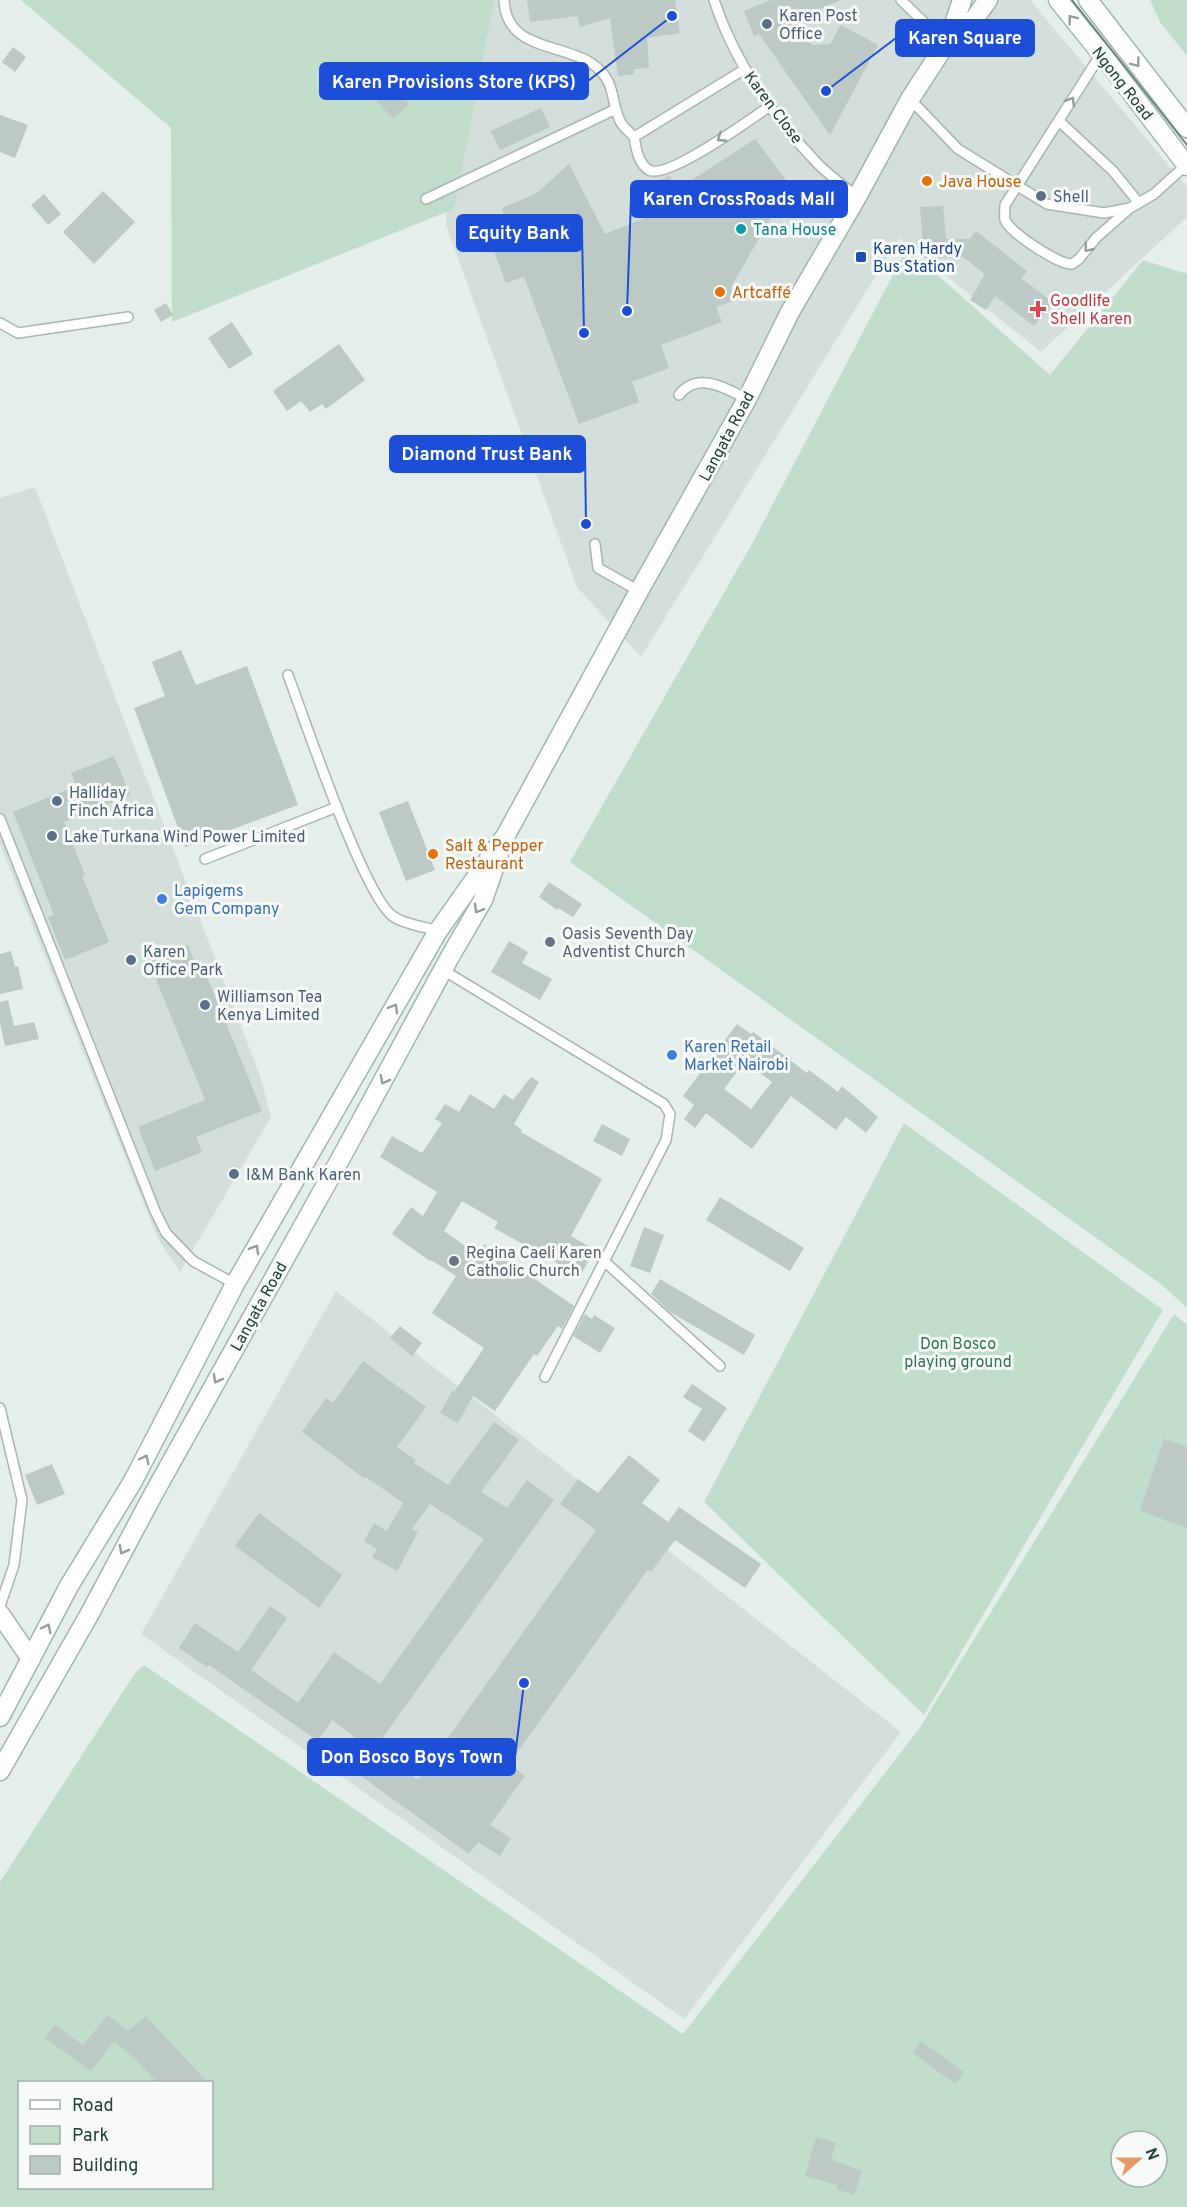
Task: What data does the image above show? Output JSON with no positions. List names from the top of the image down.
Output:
{
  "streets": {
    "main road": ["Ngong Road", "Langata Road"],
    "lane": ["Karen Close"]
  },
  "crossings": [
    ["Karen Close", "Langata Road"]
  ],
  "parks": ["Don Bosco playing ground"],
  "places": {
    "other": [
      "Karen Provisions Store (KPS)",
      "Karen Post Office",
      "Karen Square",
      "Java House",
      "Shell",
      "Tana House",
      "Artcaffé",
      "Karen CrossRoads Mall",
      "Equity Bank",
      "Diamond Trust Bank",
      "Halliday Finch Africa",
      "Lake Turkana Wind Power Limited",
      "Salt & Pepper Restaurant",
      "Lapigems Gem Company",
      "Oasis Seventh Day Adventist Church",
      "Karen Office Park",
      "Williamson Tea Kenya Limited",
      "Karen Retail Market Nairobi",
      "I&M Bank Karen",
      "Regina Caeli Karen Catholic Church",
      "Don Bosco Boys Town"
    ],
    "transit": ["Karen Hardy Bus Station"],
    "health": ["Goodlife Shell Karen"]
  },
  "legend": ["Road", "Park", "Building"],
  "north": "right"
}
